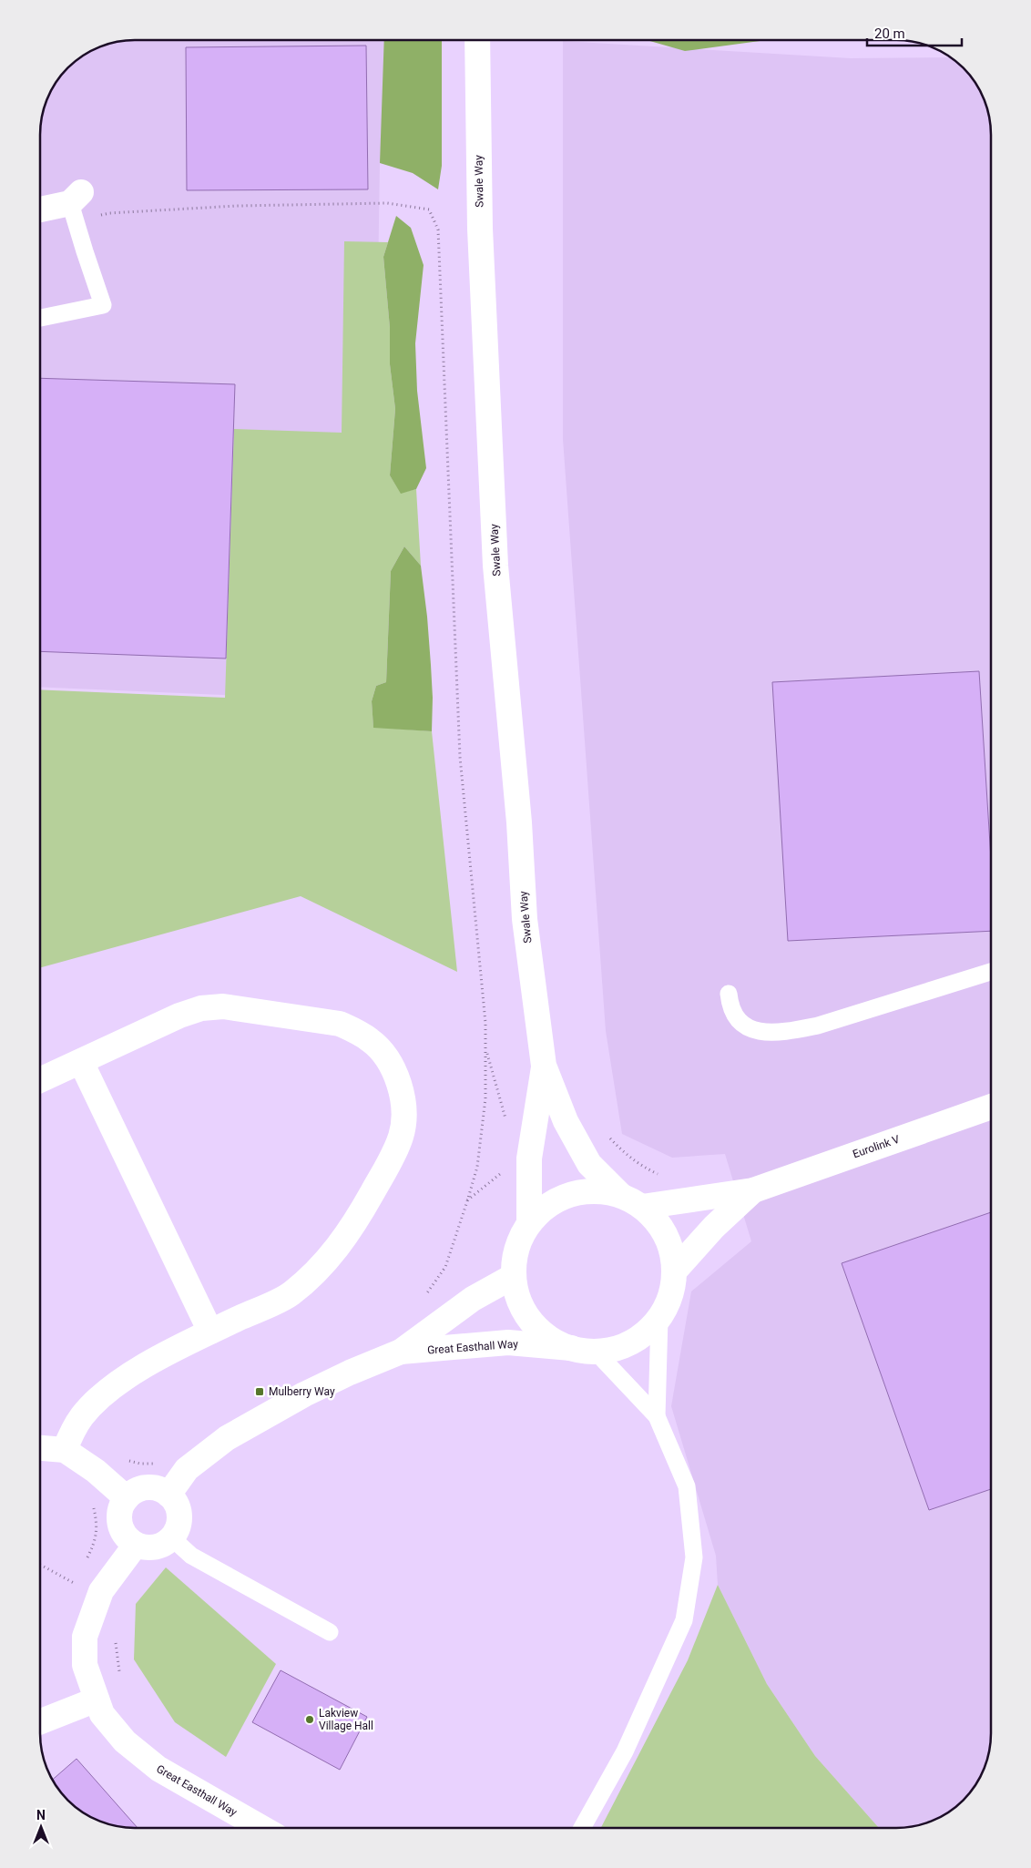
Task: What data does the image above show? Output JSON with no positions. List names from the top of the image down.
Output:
{
  "streets": {
    "street": ["Swale Way", "Eurolink V", "Great Easthall Way"]
  },
  "crossings": [
    ["Swale Way", "Eurolink V"],
    ["Swale Way", "Great Easthall Way"],
    ["Eurolink V", "Great Easthall Way"]
  ],
  "places": {
    "transit": ["Mulberry Way"],
    "other": ["Lakview Village Hall"]
  },
  "scale_bar": "20 m",
  "north": "top"
}
